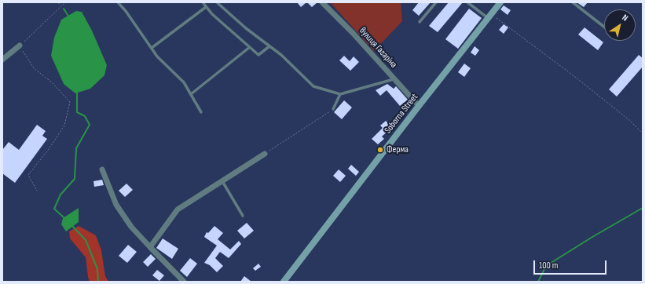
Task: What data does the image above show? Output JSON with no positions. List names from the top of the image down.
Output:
{
  "streets": {
    "main road": ["Soborna Street"],
    "street": ["вулиця Гагаріна"]
  },
  "crossings": [
    ["вулиця Гагаріна", "Soborna Street"]
  ],
  "places": ["Ферма"],
  "scale_bar": "100 m",
  "north": "top right"
}
